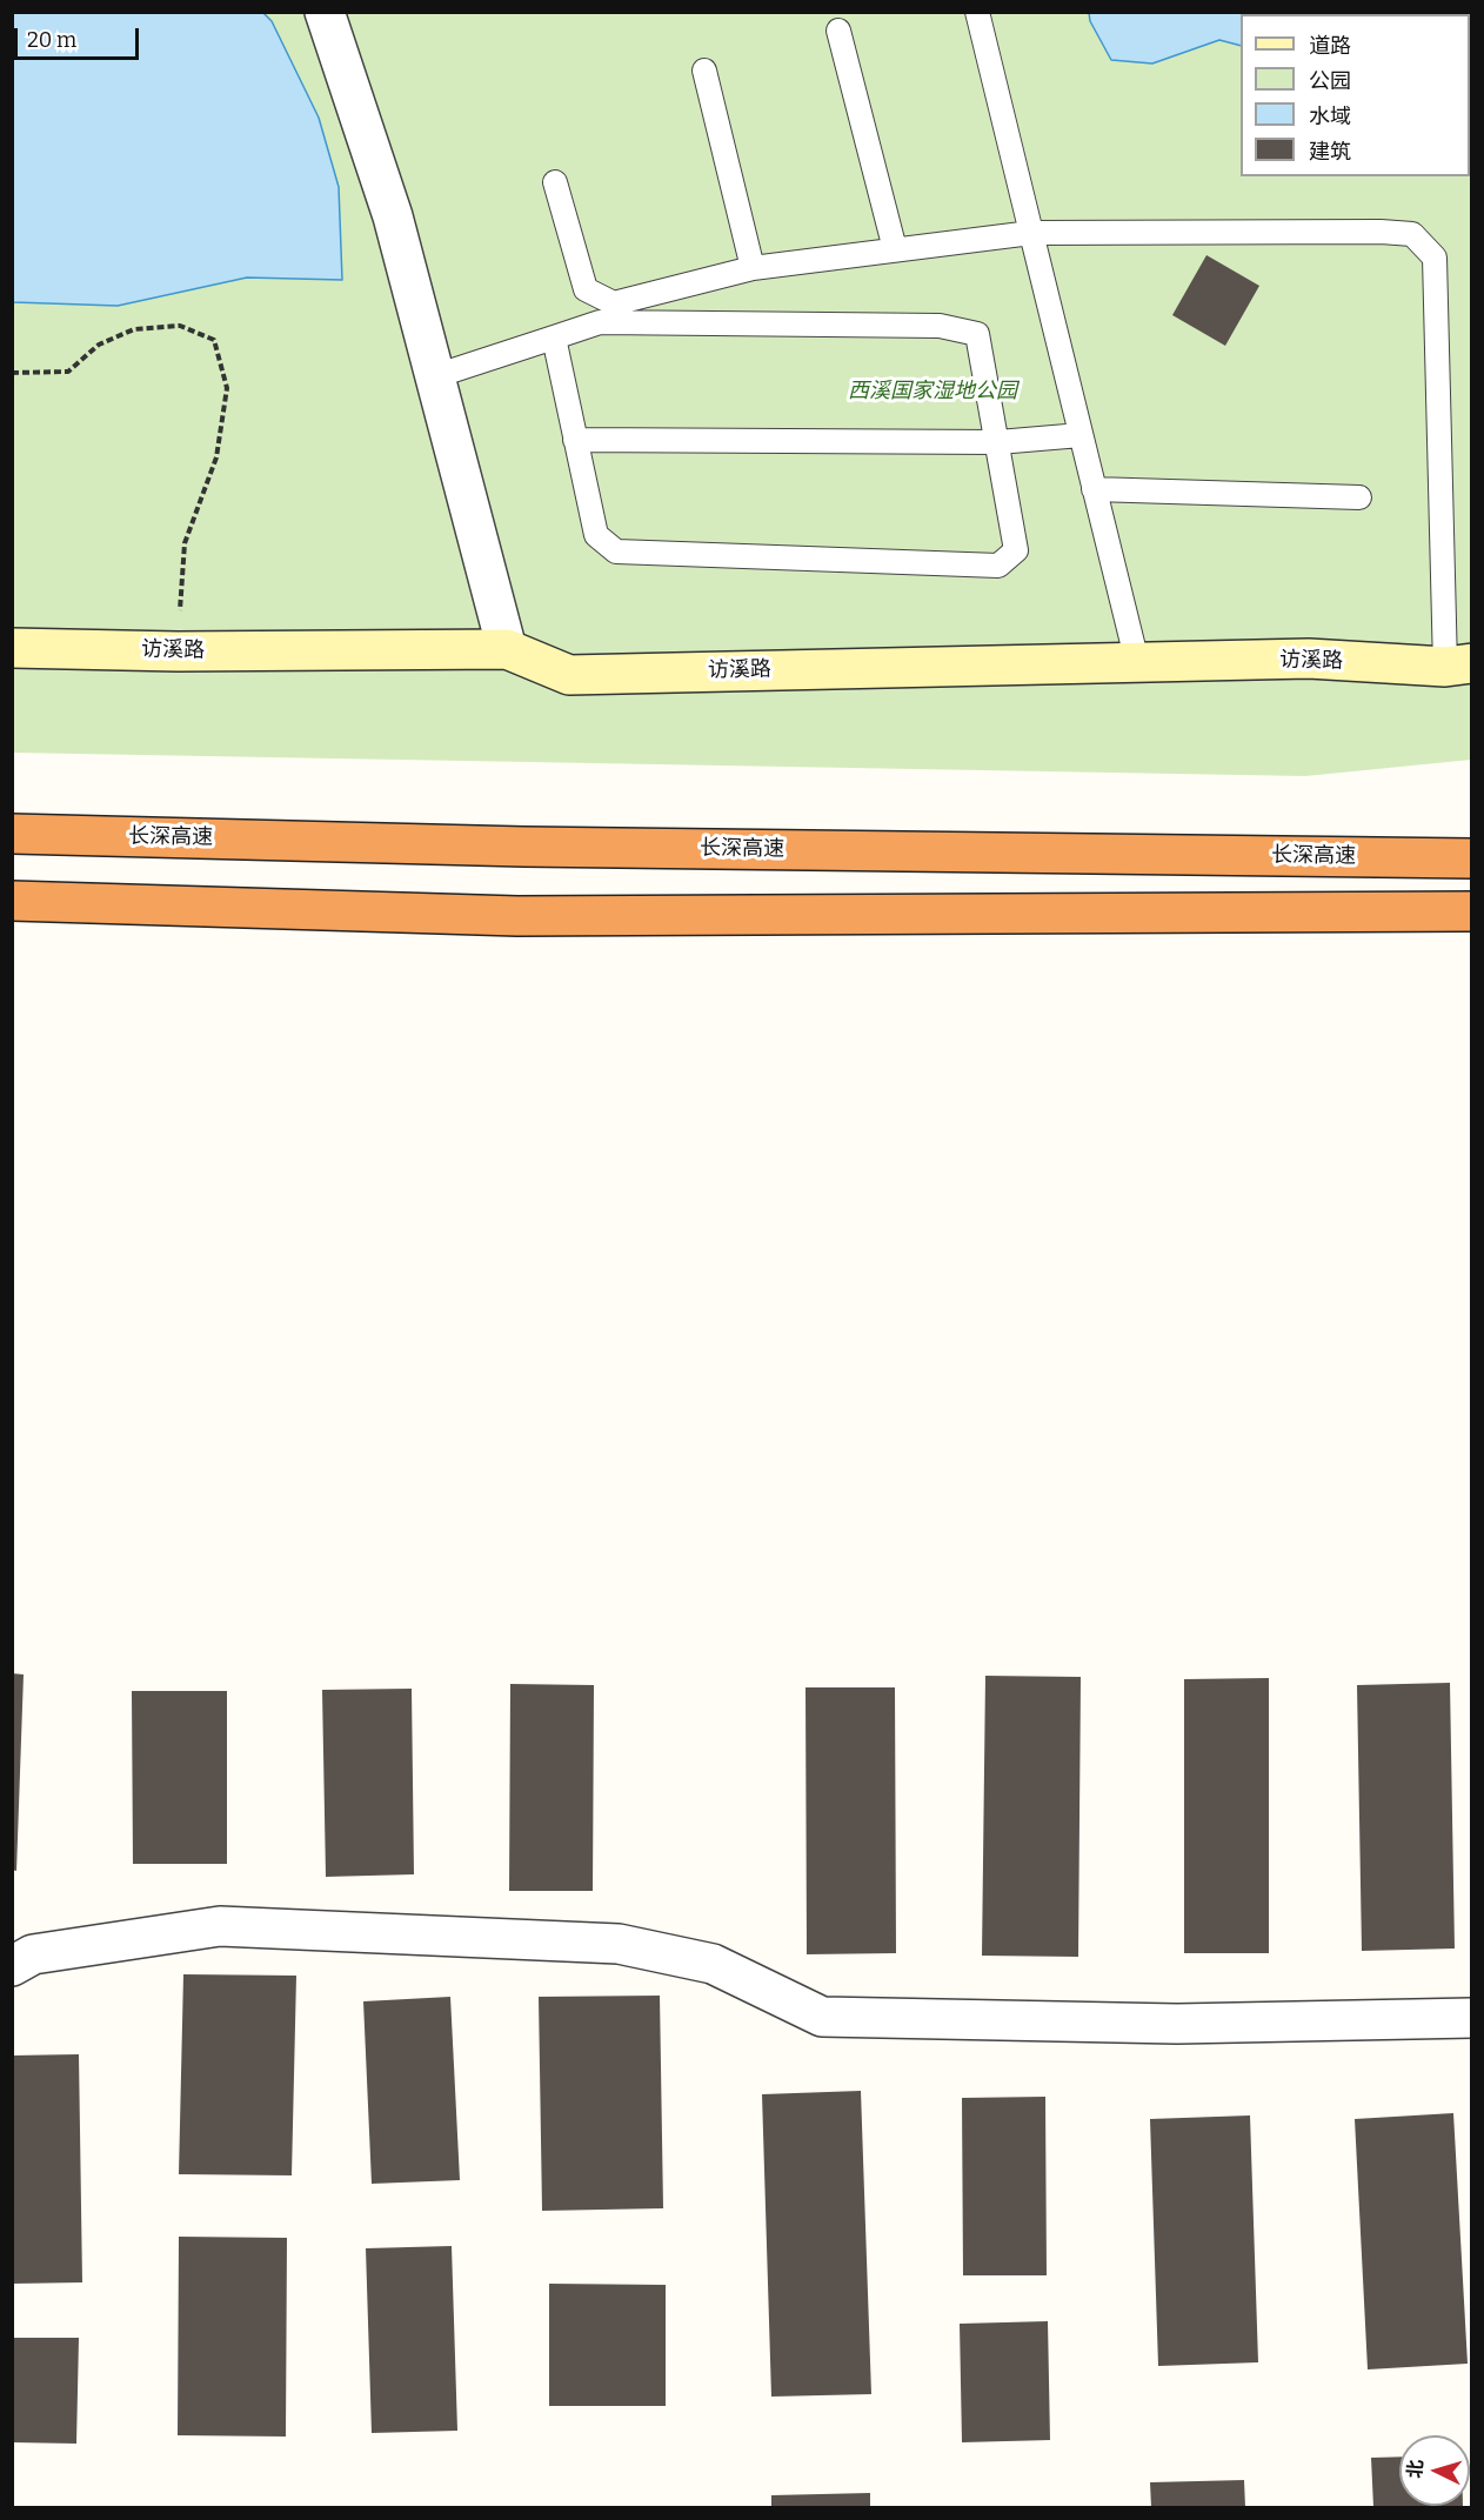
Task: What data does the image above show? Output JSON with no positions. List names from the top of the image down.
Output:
{
  "streets": {
    "highway": ["长深高速"],
    "street": ["访溪路"]
  },
  "parks": ["西溪国家湿地公园"],
  "legend": [
    "道路",
    "公园",
    "水域",
    "建筑"
  ],
  "scale_bar": "20 m",
  "north": "left"
}
